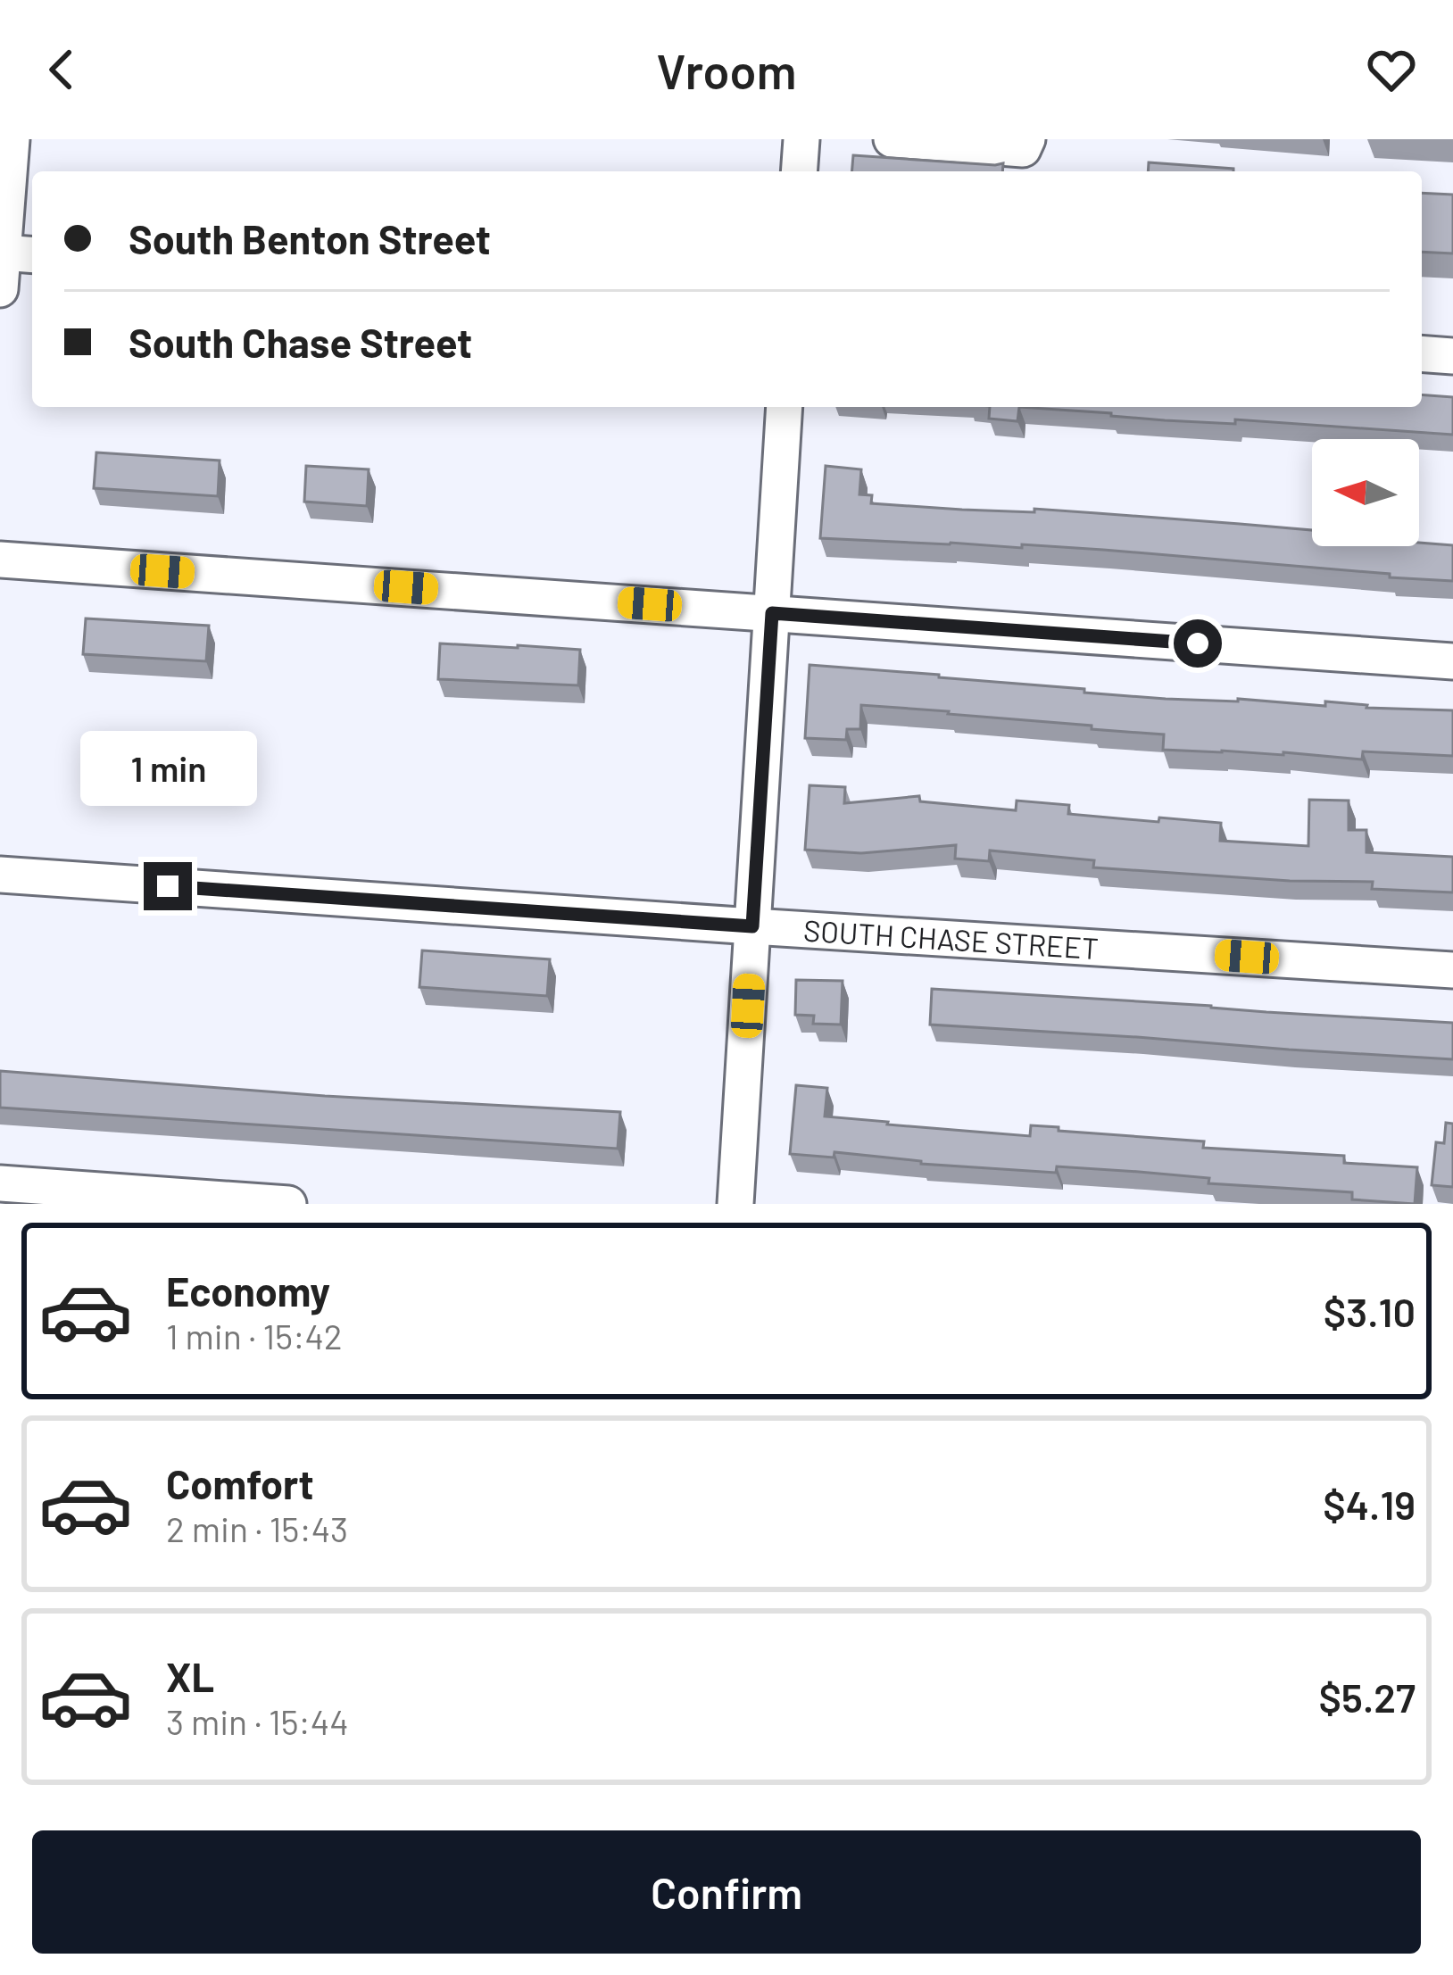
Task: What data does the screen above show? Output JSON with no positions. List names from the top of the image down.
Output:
{
  "streets": {
    "street": ["SOUTH CHASE STREET"]
  },
  "north": "left",
  "page": {
    "header": "Vroom",
    "banner": ["South Benton Street", "South Chase Street"],
    "bubble": "1 min",
    "list": [
      {
        "name": "Economy",
        "note": "1 min · 15:42",
        "value": "$3.10"
      },
      {
        "name": "Comfort",
        "note": "2 min · 15:43",
        "value": "$4.19"
      },
      {
        "name": "XL",
        "note": "3 min · 15:44",
        "value": "$5.27"
      }
    ],
    "buttons": "Confirm"
  }
}
